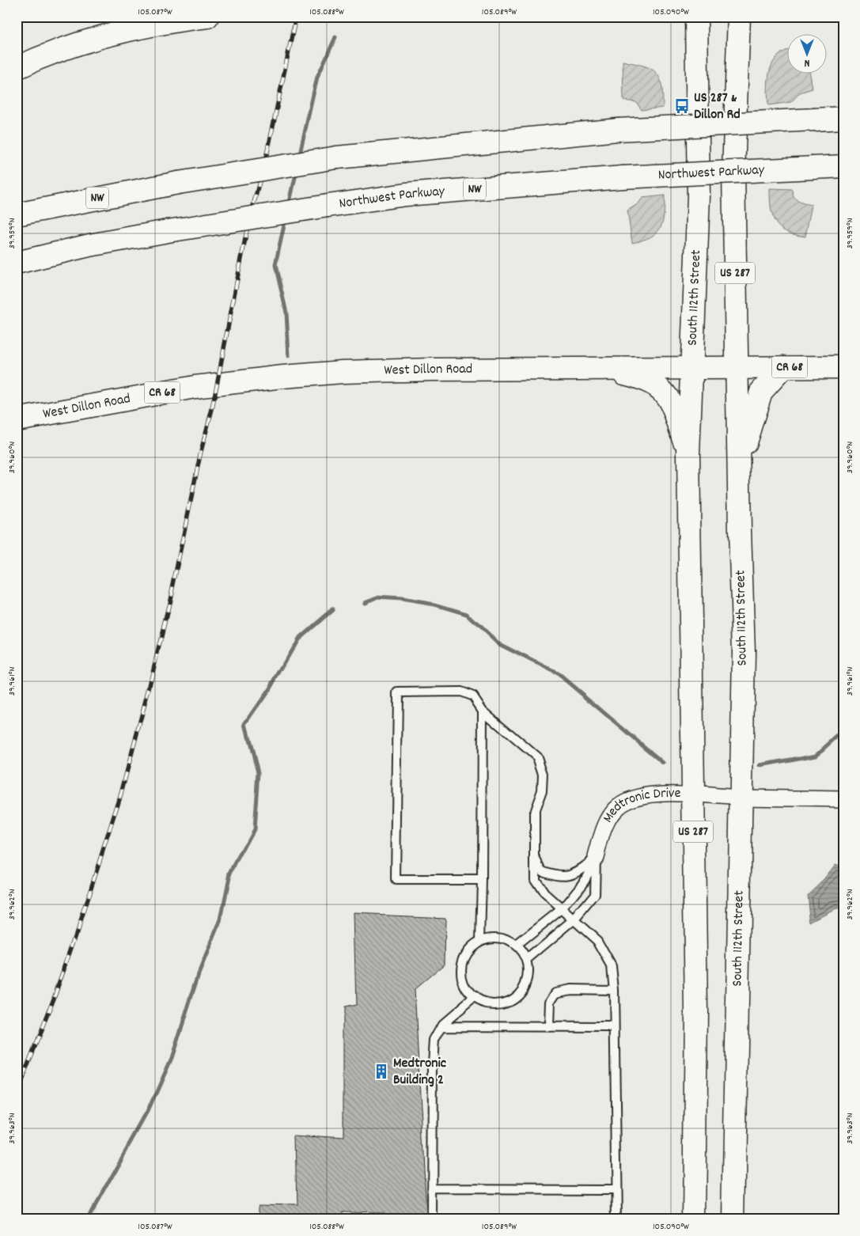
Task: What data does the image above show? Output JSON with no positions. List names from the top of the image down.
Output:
{
  "streets": {
    "main road": [
      "Northwest Parkway",
      "NW",
      "US 287",
      "South 112th Street",
      "CR 68",
      "West Dillon Road"
    ],
    "street": ["Medtronic Drive"]
  },
  "crossings": [
    ["South 112th Street", "West Dillon Road"],
    ["South 112th Street", "Medtronic Drive"]
  ],
  "places": {
    "bus stop": ["US 287 & Dillon Rd"],
    "building": ["Medtronic Building 2"]
  },
  "north": "bottom",
  "coordinates": [
    "105.087°W",
    "105.088°W",
    "105.089°W",
    "105.090°W",
    "39.959°N",
    "39.960°N",
    "39.961°N",
    "39.962°N",
    "39.963°N"
  ]
}
